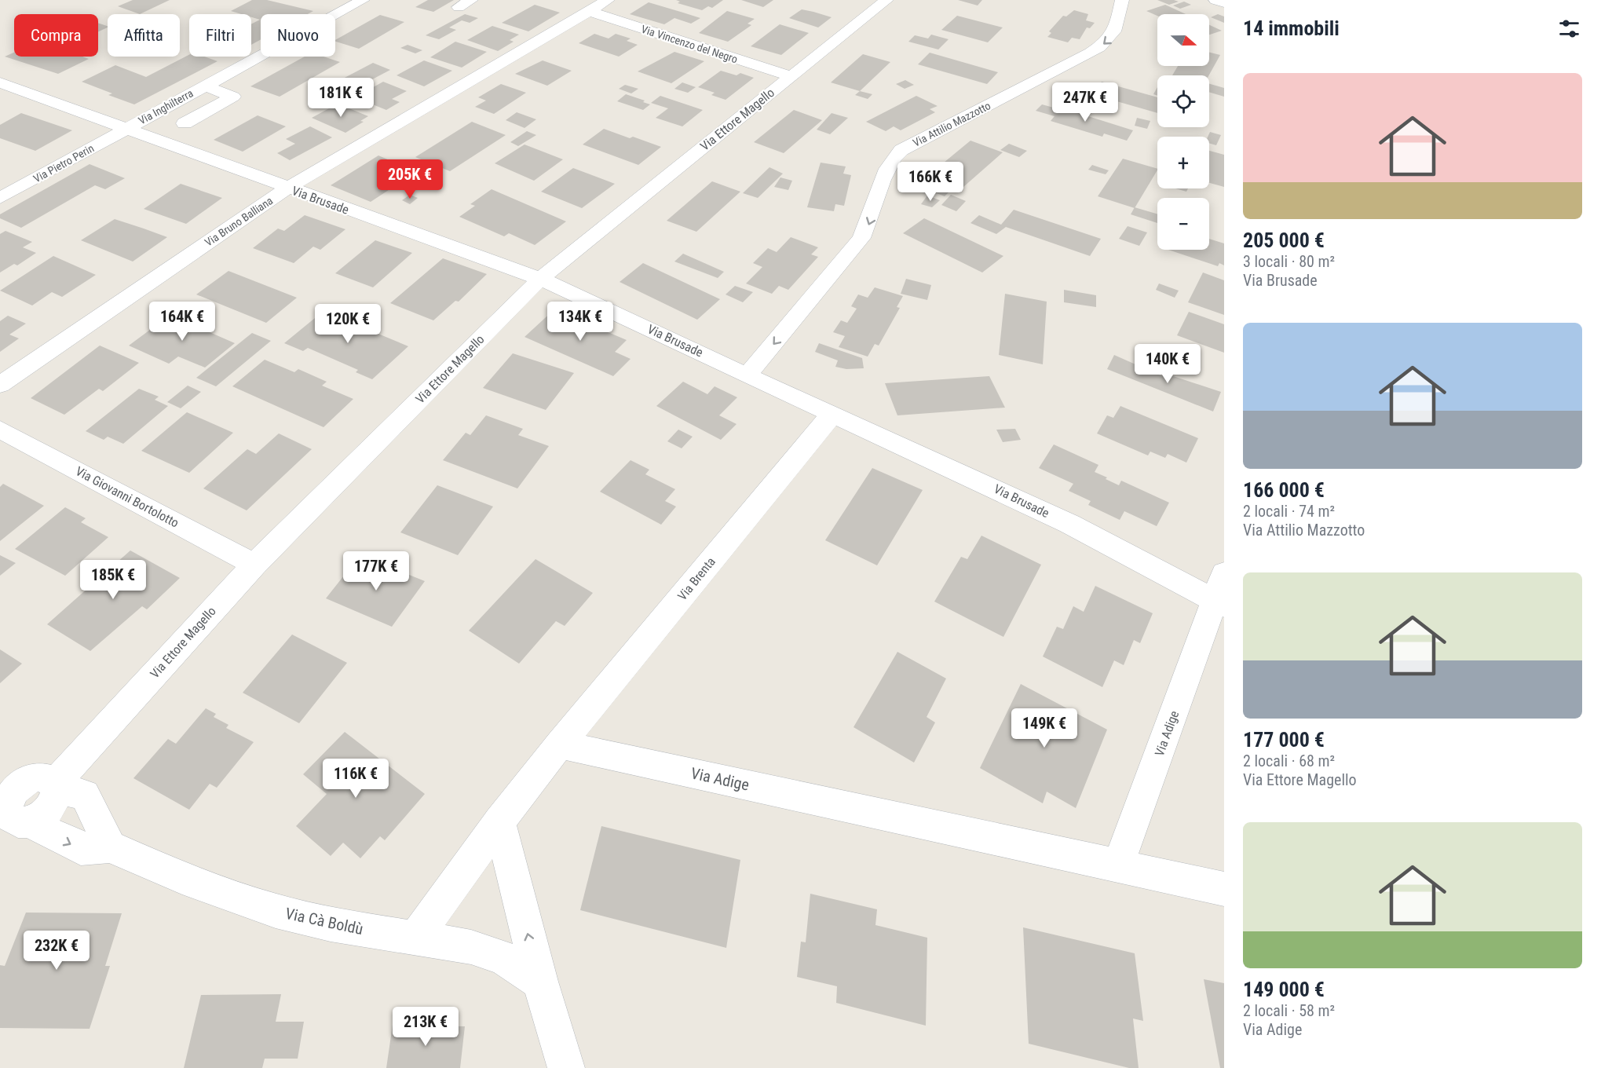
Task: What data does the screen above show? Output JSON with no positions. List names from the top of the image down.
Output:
{
  "streets": {
    "street": [
      "Via Vincenzo del Negro",
      "Via Inghilterra",
      "Via Ettore Magello",
      "Via Attilio Mazzotto",
      "Via Pietro Perin",
      "Via Brusade",
      "Via Bruno Balliana",
      "Via Giovanni Bortolotto",
      "Via Brenta",
      "Via Adige",
      "Via Cà Boldù"
    ]
  },
  "crossings": [
    ["Via Vincenzo del Negro", "Via Ettore Magello"],
    ["Via Vincenzo del Negro", "Via Bruno Balliana"],
    ["Via Inghilterra", "Via Pietro Perin"],
    ["Via Inghilterra", "Via Brusade"],
    ["Via Ettore Magello", "Via Brusade"],
    ["Via Ettore Magello", "Via Giovanni Bortolotto"],
    ["Via Ettore Magello", "Via Cà Boldù"],
    ["Via Attilio Mazzotto", "Via Brusade"],
    ["Via Pietro Perin", "Via Brusade"],
    ["Via Brusade", "Via Bruno Balliana"],
    ["Via Brusade", "Via Brenta"],
    ["Via Brusade", "Via Adige"],
    ["Via Brenta", "Via Adige"]
  ],
  "one_way": ["Via Attilio Mazzotto"],
  "north": "right",
  "page": {
    "heading": "14 immobili",
    "map_buttons": ["+", "−"],
    "chip": [
      "Compra",
      "Affitta",
      "Filtri",
      "Nuovo"
    ],
    "list": [
      {
        "name": "205 000 €",
        "note": "3 locali · 80 m² · Via Brusade"
      },
      {
        "name": "166 000 €",
        "note": "2 locali · 74 m² · Via Attilio Mazzotto"
      },
      {
        "name": "177 000 €",
        "note": "2 locali · 68 m² · Via Ettore Magello"
      },
      {
        "name": "149 000 €",
        "note": "2 locali · 58 m² · Via Adige"
      }
    ],
    "price": [
      "181K €",
      "247K €",
      "205K €",
      "166K €",
      "164K €",
      "134K €",
      "120K €",
      "140K €",
      "177K €",
      "185K €",
      "149K €",
      "116K €",
      "232K €",
      "213K €"
    ]
  }
}
